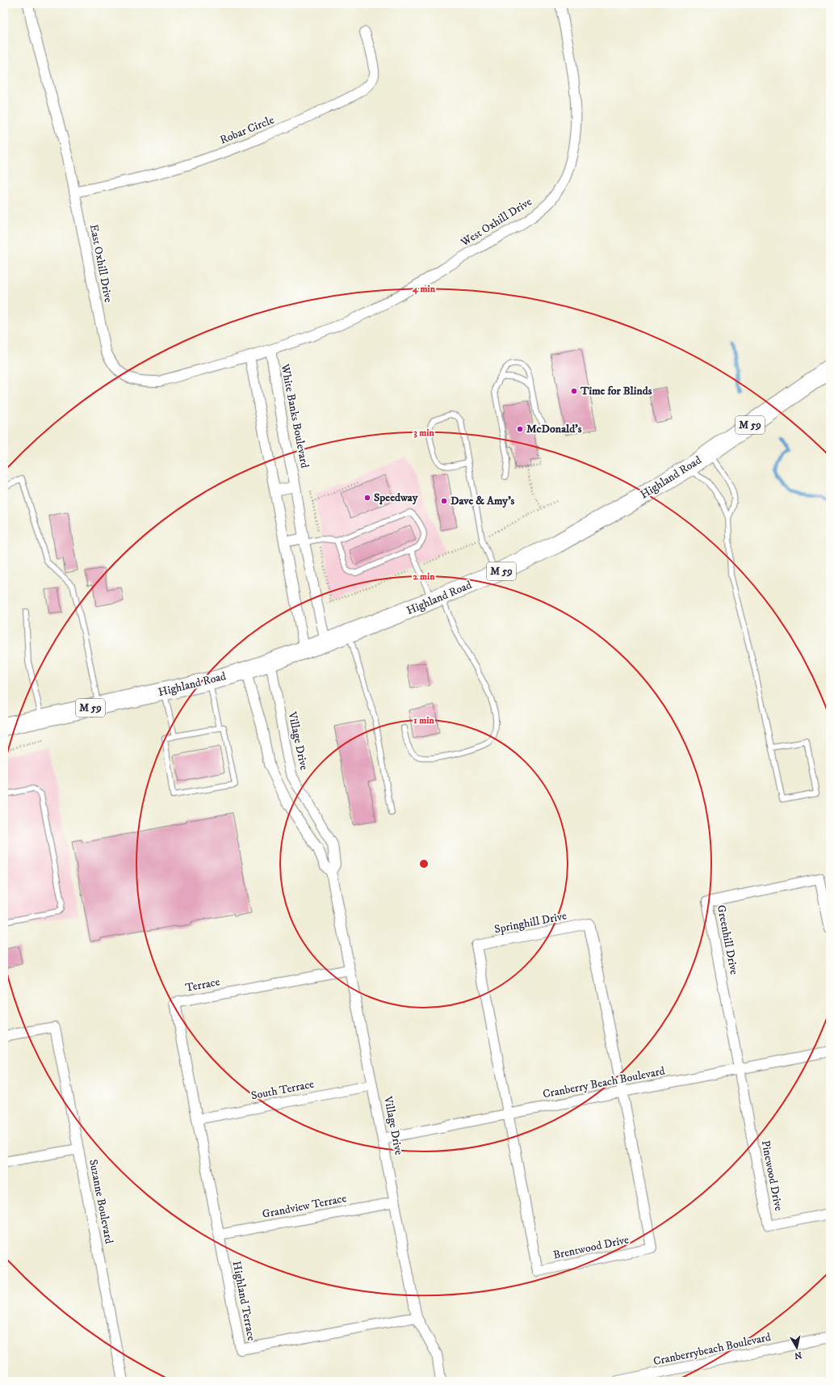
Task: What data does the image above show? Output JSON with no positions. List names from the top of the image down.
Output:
{
  "streets": {
    "highway": ["M 59", "Highland Road"],
    "street": [
      "Robar Circle",
      "West Oxhill Drive",
      "East Oxhill Drive",
      "White Banks Boulevard",
      "Village Drive",
      "Springhill Drive",
      "Greenhill Drive",
      "Terrace",
      "Cranberry Beach Boulevard",
      "South Terrace",
      "Pinewood Drive",
      "Suzanne Boulevard",
      "Grandview Terrace",
      "Brentwood Drive",
      "Highland Terrace",
      "Cranberrybeach Boulevard"
    ]
  },
  "crossings": [
    ["Robar Circle", "East Oxhill Drive"],
    ["West Oxhill Drive", "East Oxhill Drive"],
    ["West Oxhill Drive", "White Banks Boulevard"],
    ["East Oxhill Drive", "White Banks Boulevard"],
    ["White Banks Boulevard", "Highland Road"],
    ["Highland Road", "Village Drive"],
    ["Village Drive", "Terrace"],
    ["Village Drive", "Cranberry Beach Boulevard"],
    ["Village Drive", "South Terrace"],
    ["Village Drive", "Grandview Terrace"],
    ["Village Drive", "Highland Terrace"],
    ["Springhill Drive", "Cranberry Beach Boulevard"],
    ["Springhill Drive", "Brentwood Drive"],
    ["Greenhill Drive", "Cranberry Beach Boulevard"],
    ["Greenhill Drive", "Pinewood Drive"],
    ["Terrace", "South Terrace"],
    ["Terrace", "Highland Terrace"],
    ["Cranberry Beach Boulevard", "Pinewood Drive"],
    ["Cranberry Beach Boulevard", "Brentwood Drive"],
    ["South Terrace", "Highland Terrace"],
    ["Grandview Terrace", "Highland Terrace"]
  ],
  "places": [
    "Time for Blinds",
    "McDonald's",
    "Speedway",
    "Dave & Amy's"
  ],
  "north": "bottom",
  "rings": [
    "4 min",
    "3 min",
    "2 min",
    "1 min"
  ]
}
